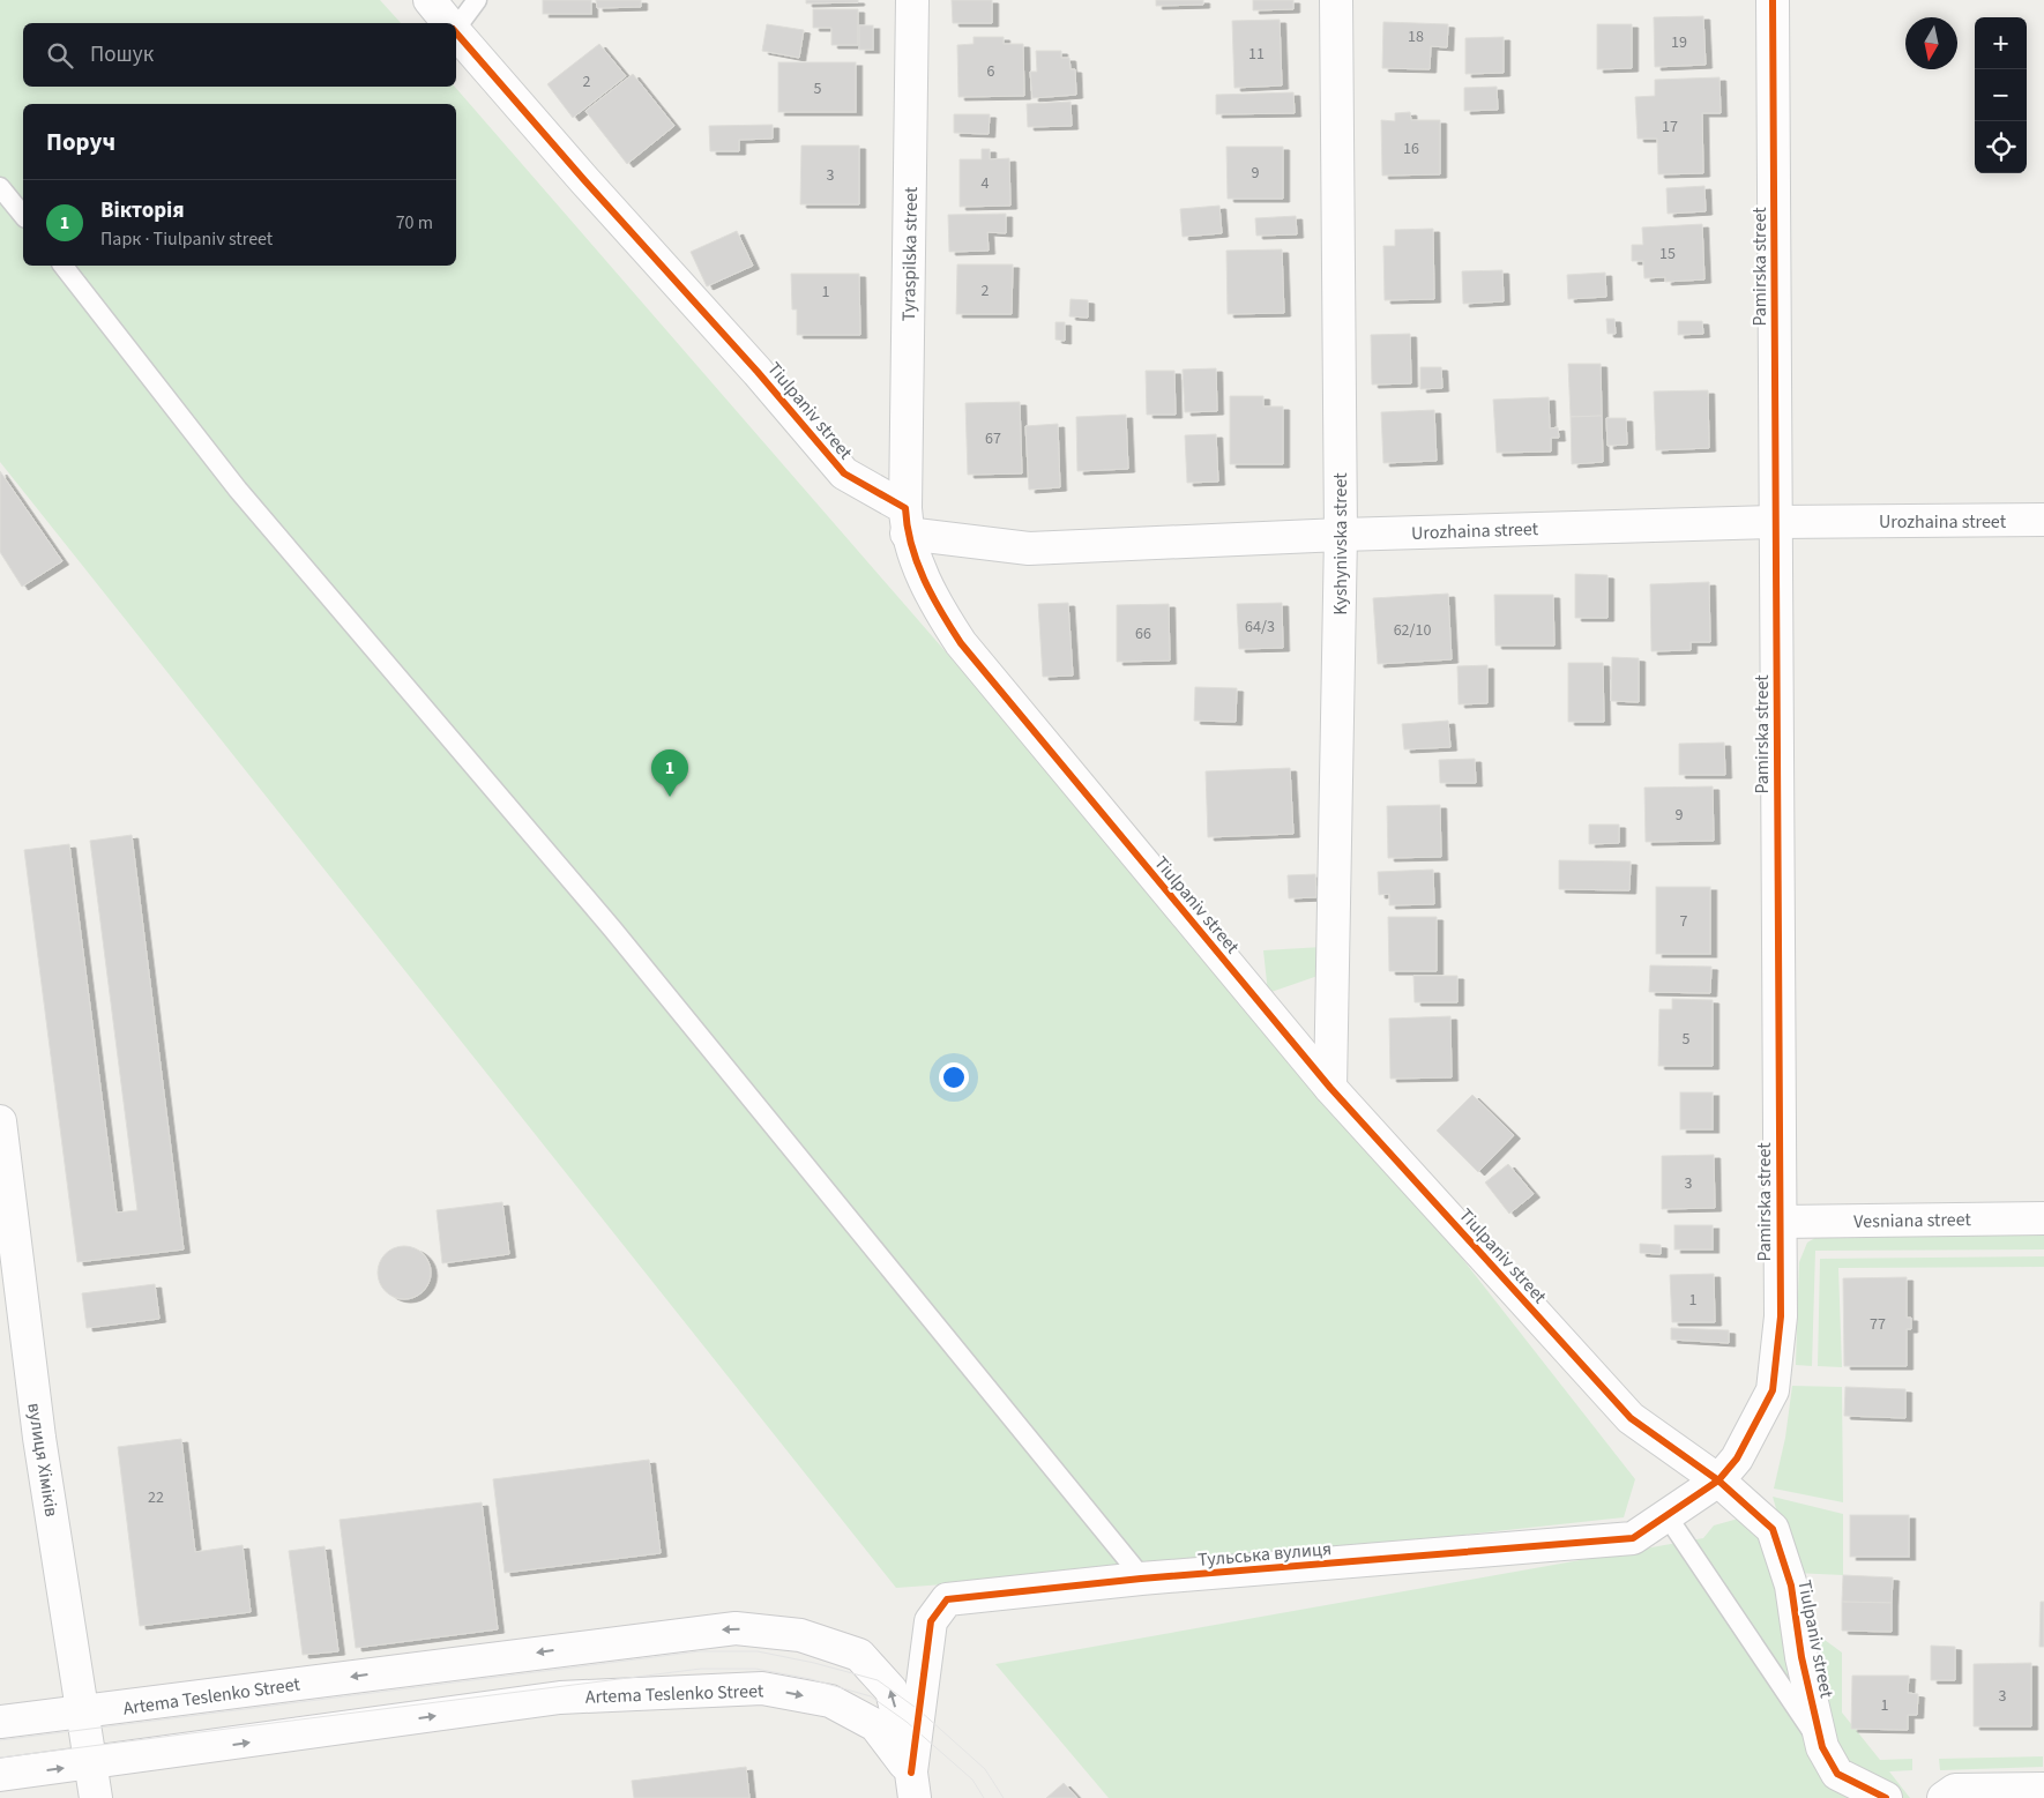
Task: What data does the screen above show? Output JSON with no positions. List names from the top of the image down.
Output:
{
  "streets": {
    "street": [
      "Tyraspilska street",
      "Pamirska street",
      "Tiulpaniv street",
      "Urozhaina street",
      "Kyshynivska street",
      "Vesniana street",
      "вулиця Хіміків",
      "Тульська вулиця",
      "Artema Teslenko Street"
    ]
  },
  "crossings": [
    ["Tyraspilska street", "Tiulpaniv street"],
    ["Tyraspilska street", "Urozhaina street"],
    ["Pamirska street", "Tiulpaniv street"],
    ["Pamirska street", "Urozhaina street"],
    ["Pamirska street", "Vesniana street"],
    ["Pamirska street", "Тульська вулиця"],
    ["Tiulpaniv street", "Urozhaina street"],
    ["Tiulpaniv street", "Kyshynivska street"],
    ["Tiulpaniv street", "Тульська вулиця"],
    ["Urozhaina street", "Kyshynivska street"],
    ["вулиця Хіміків", "Artema Teslenko Street"],
    ["Тульська вулиця", "Artema Teslenko Street"]
  ],
  "house_numbers": [
    "18",
    "19",
    "11",
    "6",
    "2",
    "5",
    "17",
    "16",
    "9",
    "3",
    "4",
    "15",
    "2",
    "1",
    "67",
    "64/3",
    "62/10",
    "66",
    "9",
    "7",
    "5",
    "3",
    "1",
    "77",
    "22",
    "3",
    "1"
  ],
  "north": "bottom",
  "page": {
    "map_buttons": ["+", "−"],
    "search": "Пошук",
    "heading": "Поруч",
    "list": [
      {
        "mark": "1",
        "name": "Вікторія",
        "note": "Парк · Tiulpaniv street",
        "value": "70 m"
      }
    ],
    "pins": "1"
  }
}
